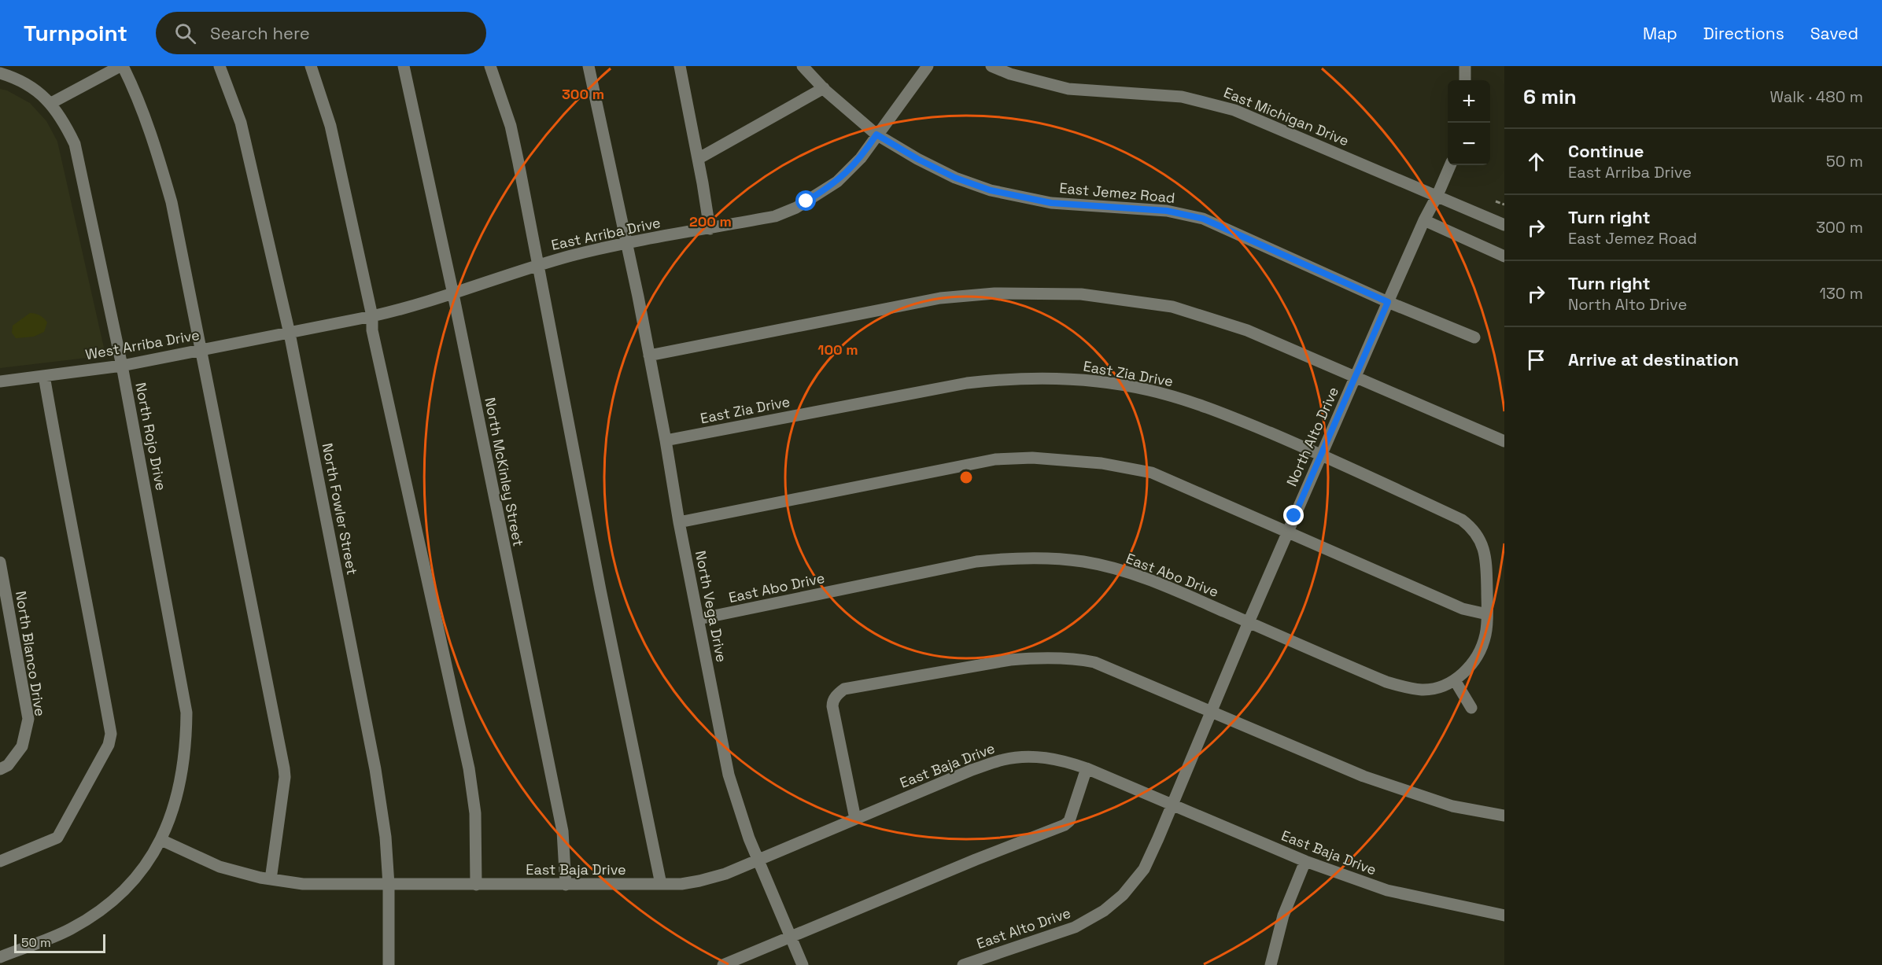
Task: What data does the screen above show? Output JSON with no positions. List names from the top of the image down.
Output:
{
  "streets": {
    "street": [
      "East Michigan Drive",
      "East Jemez Road",
      "East Arriba Drive",
      "West Arriba Drive",
      "East Zia Drive",
      "North Rojo Drive",
      "North Alto Drive",
      "North McKinley Street",
      "North Fowler Street",
      "East Abo Drive",
      "North Vega Drive",
      "North Blanco Drive",
      "East Baja Drive",
      "East Alto Drive"
    ]
  },
  "crossings": [
    ["East Michigan Drive", "North Alto Drive"],
    ["East Jemez Road", "East Arriba Drive"],
    ["East Jemez Road", "North Alto Drive"],
    ["East Arriba Drive", "West Arriba Drive"],
    ["East Arriba Drive", "North McKinley Street"],
    ["East Arriba Drive", "North Fowler Street"],
    ["East Arriba Drive", "North Vega Drive"],
    ["West Arriba Drive", "North Rojo Drive"],
    ["West Arriba Drive", "North Fowler Street"],
    ["East Zia Drive", "North Alto Drive"],
    ["East Zia Drive", "East Abo Drive"],
    ["East Zia Drive", "North Vega Drive"],
    ["North Rojo Drive", "East Baja Drive"],
    ["North Alto Drive", "East Abo Drive"],
    ["North Alto Drive", "East Baja Drive"],
    ["North Alto Drive", "East Alto Drive"],
    ["North McKinley Street", "East Baja Drive"],
    ["North Fowler Street", "East Baja Drive"],
    ["East Abo Drive", "North Vega Drive"],
    ["North Vega Drive", "East Baja Drive"],
    ["East Baja Drive", "East Alto Drive"]
  ],
  "scale_bar": "50 m",
  "page": {
    "header": "Turnpoint",
    "search": "Search here",
    "nav": ["Map", "Directions", "Saved"],
    "heading": ["6 min", "Walk · 480 m"],
    "map_buttons": ["+", "−"],
    "list": [
      ["Continue", "East Arriba Drive", "50 m"],
      ["Turn right", "East Jemez Road", "300 m"],
      ["Turn right", "North Alto Drive", "130 m"],
      "Arrive at destination"
    ],
    "scale": "50 m"
  },
  "rings": ["300 m", "200 m", "100 m"]
}
